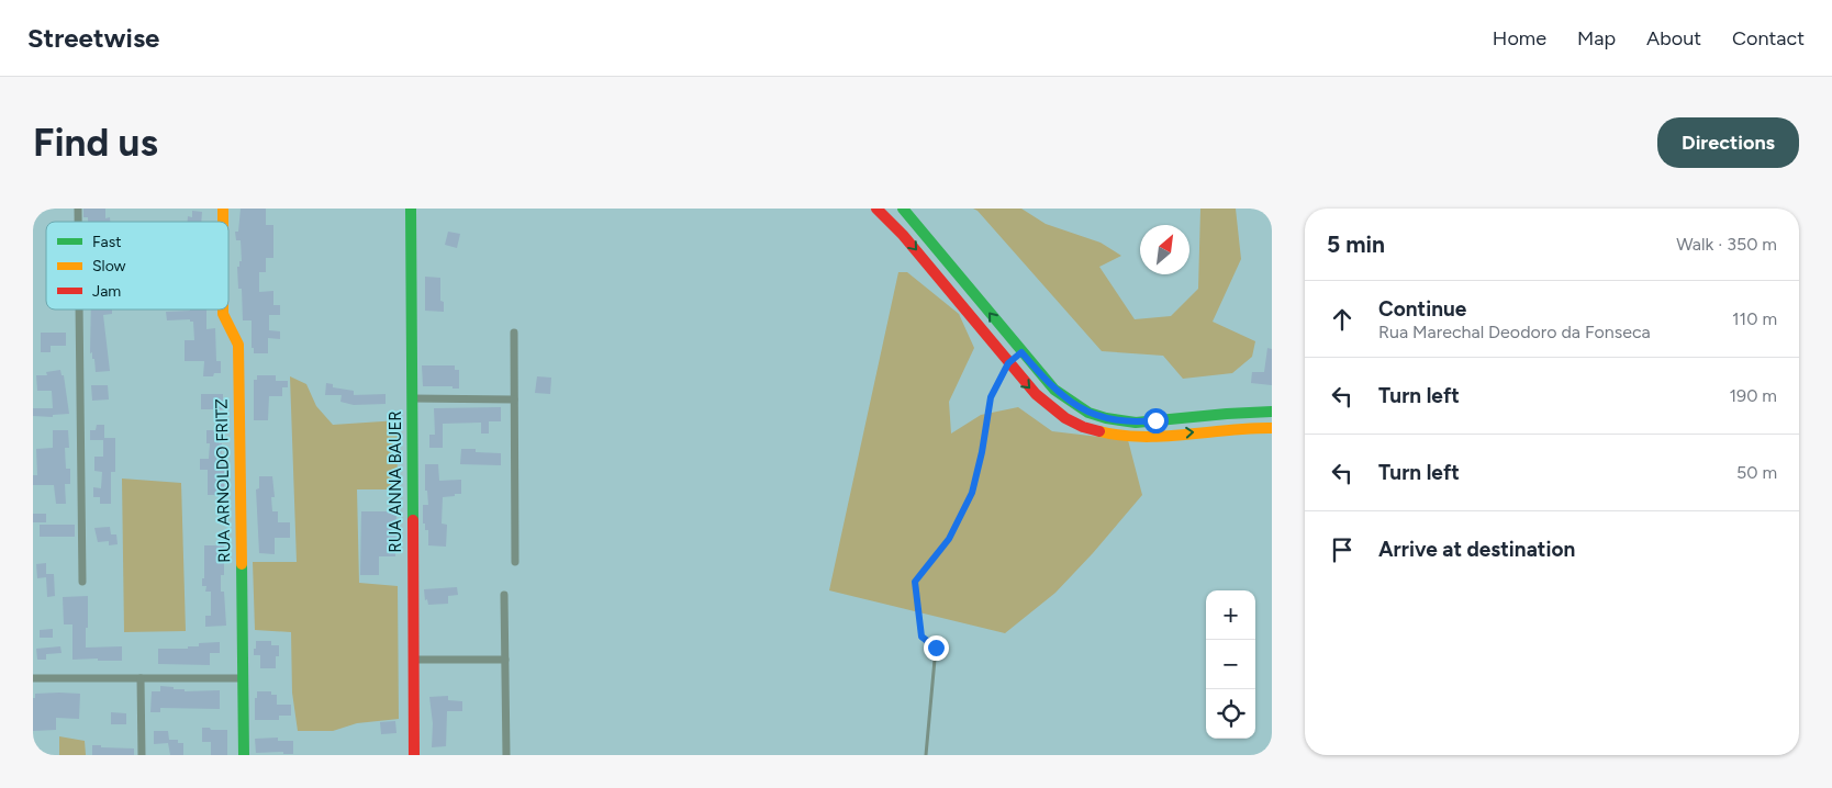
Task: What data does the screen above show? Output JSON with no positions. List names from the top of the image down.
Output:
{
  "streets": {
    "street": ["RUA ARNOLDO FRITZ", "RUA ANNA BAUER"]
  },
  "legend": ["Fast", "Slow", "Jam"],
  "north": "top right",
  "page": {
    "header": "Streetwise",
    "nav": [
      "Home",
      "Map",
      "About",
      "Contact"
    ],
    "buttons": "Directions",
    "title": "Find us",
    "heading": ["5 min", "Walk · 350 m"],
    "list": [
      ["Continue", "Rua Marechal Deodoro da Fonseca", "110 m"],
      ["Turn left", "190 m"],
      ["Turn left", "50 m"],
      "Arrive at destination"
    ],
    "map_buttons": ["+", "−"]
  }
}
